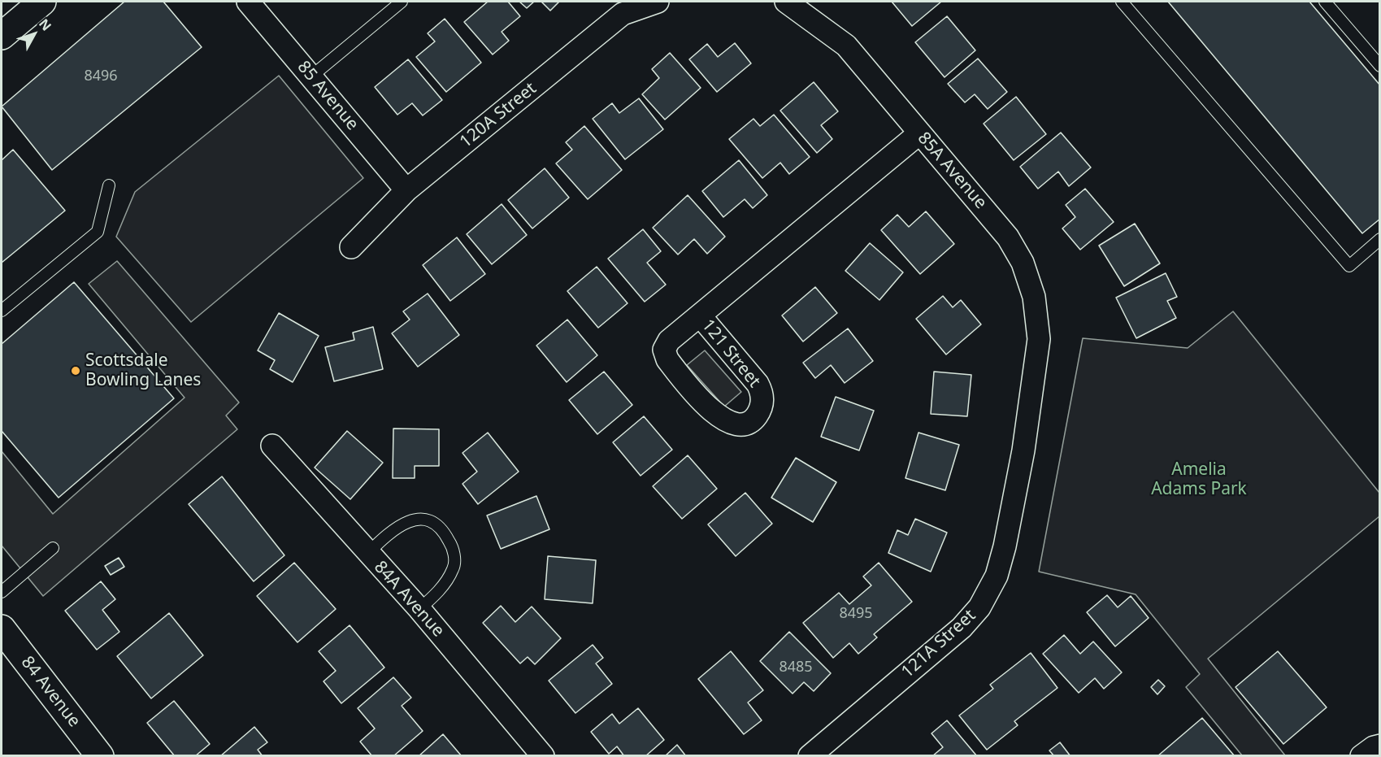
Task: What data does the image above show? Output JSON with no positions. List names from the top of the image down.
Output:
{
  "streets": {
    "street": [
      "85 Avenue",
      "120A Street",
      "85A Avenue",
      "121 Street",
      "84A Avenue",
      "121A Street",
      "84 Avenue"
    ]
  },
  "crossings": [
    ["85 Avenue", "120A Street"],
    ["85A Avenue", "121 Street"],
    ["85A Avenue", "121A Street"]
  ],
  "parks": ["Amelia Adams Park"],
  "places": ["Scottsdale Bowling Lanes"],
  "house_numbers": ["8496", "8495", "8485"],
  "north": "top right"
}
